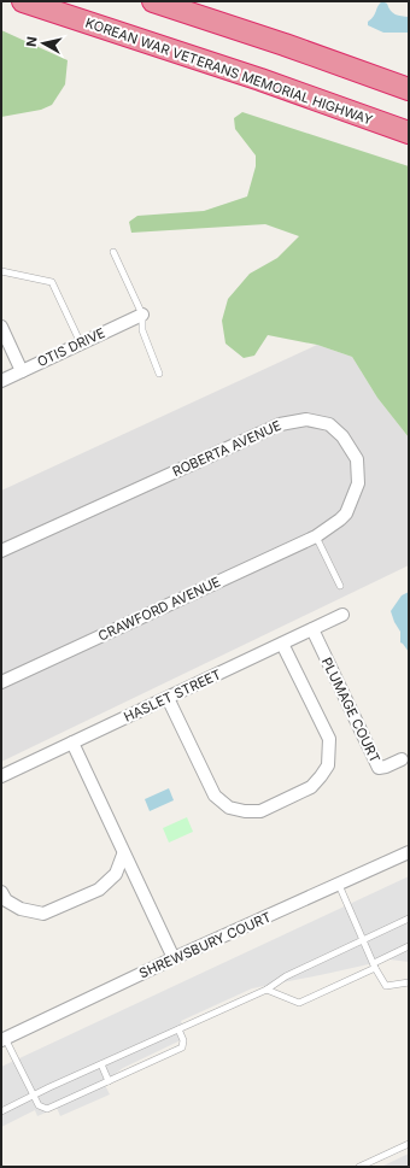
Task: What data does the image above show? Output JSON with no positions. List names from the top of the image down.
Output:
{
  "streets": {
    "highway": ["KOREAN WAR VETERANS MEMORIAL HIGHWAY"],
    "street": [
      "OTIS DRIVE",
      "ROBERTA AVENUE",
      "CRAWFORD AVENUE",
      "HASLET STREET",
      "PLUMAGE COURT",
      "SHREWSBURY COURT"
    ]
  },
  "crossings": [
    ["ROBERTA AVENUE", "CRAWFORD AVENUE"],
    ["HASLET STREET", "PLUMAGE COURT"]
  ],
  "north": "left"
}
